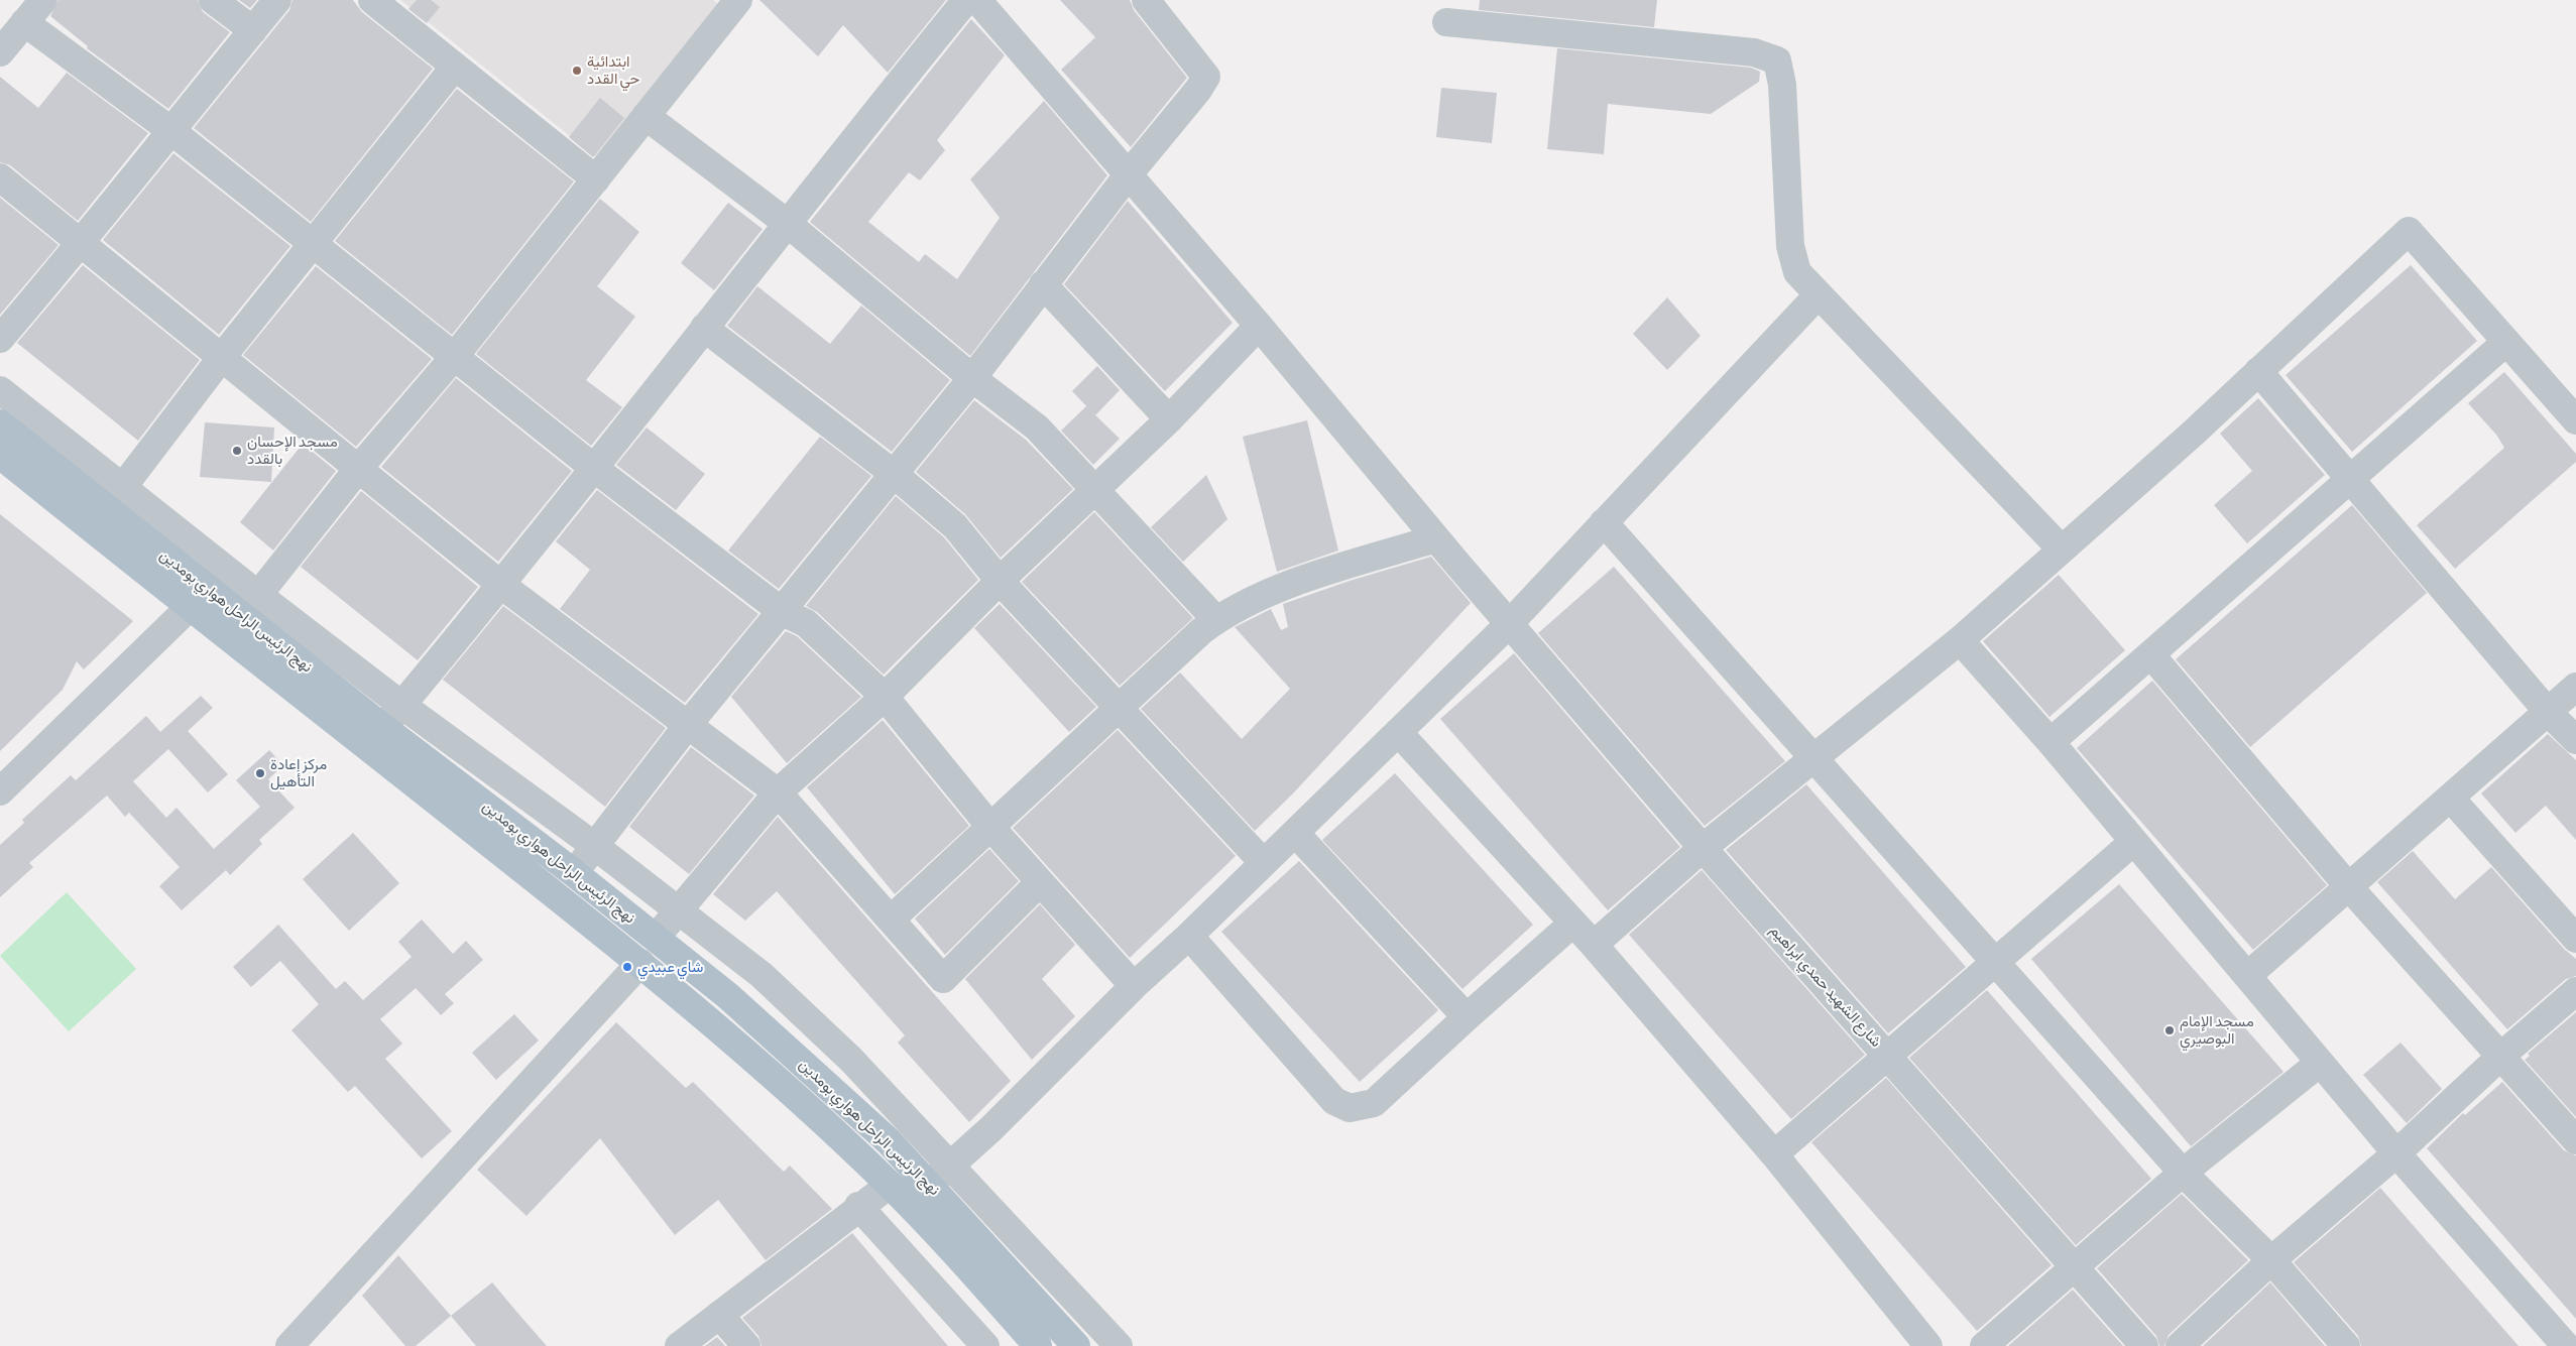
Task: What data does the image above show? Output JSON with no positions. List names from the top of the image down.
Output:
{
  "streets": {
    "main road": ["نهج الرئيس الراحل هواري بومدين"],
    "street": ["شارع الشهيد حمدي ابراهيم"]
  },
  "places": [
    "ابتدائية حي القدد",
    "مسجد الإحسان بالقدد",
    "مركز إعادة التأهيل",
    "شاي عبيدي",
    "مسجد الإمام البوصيري"
  ]
}
